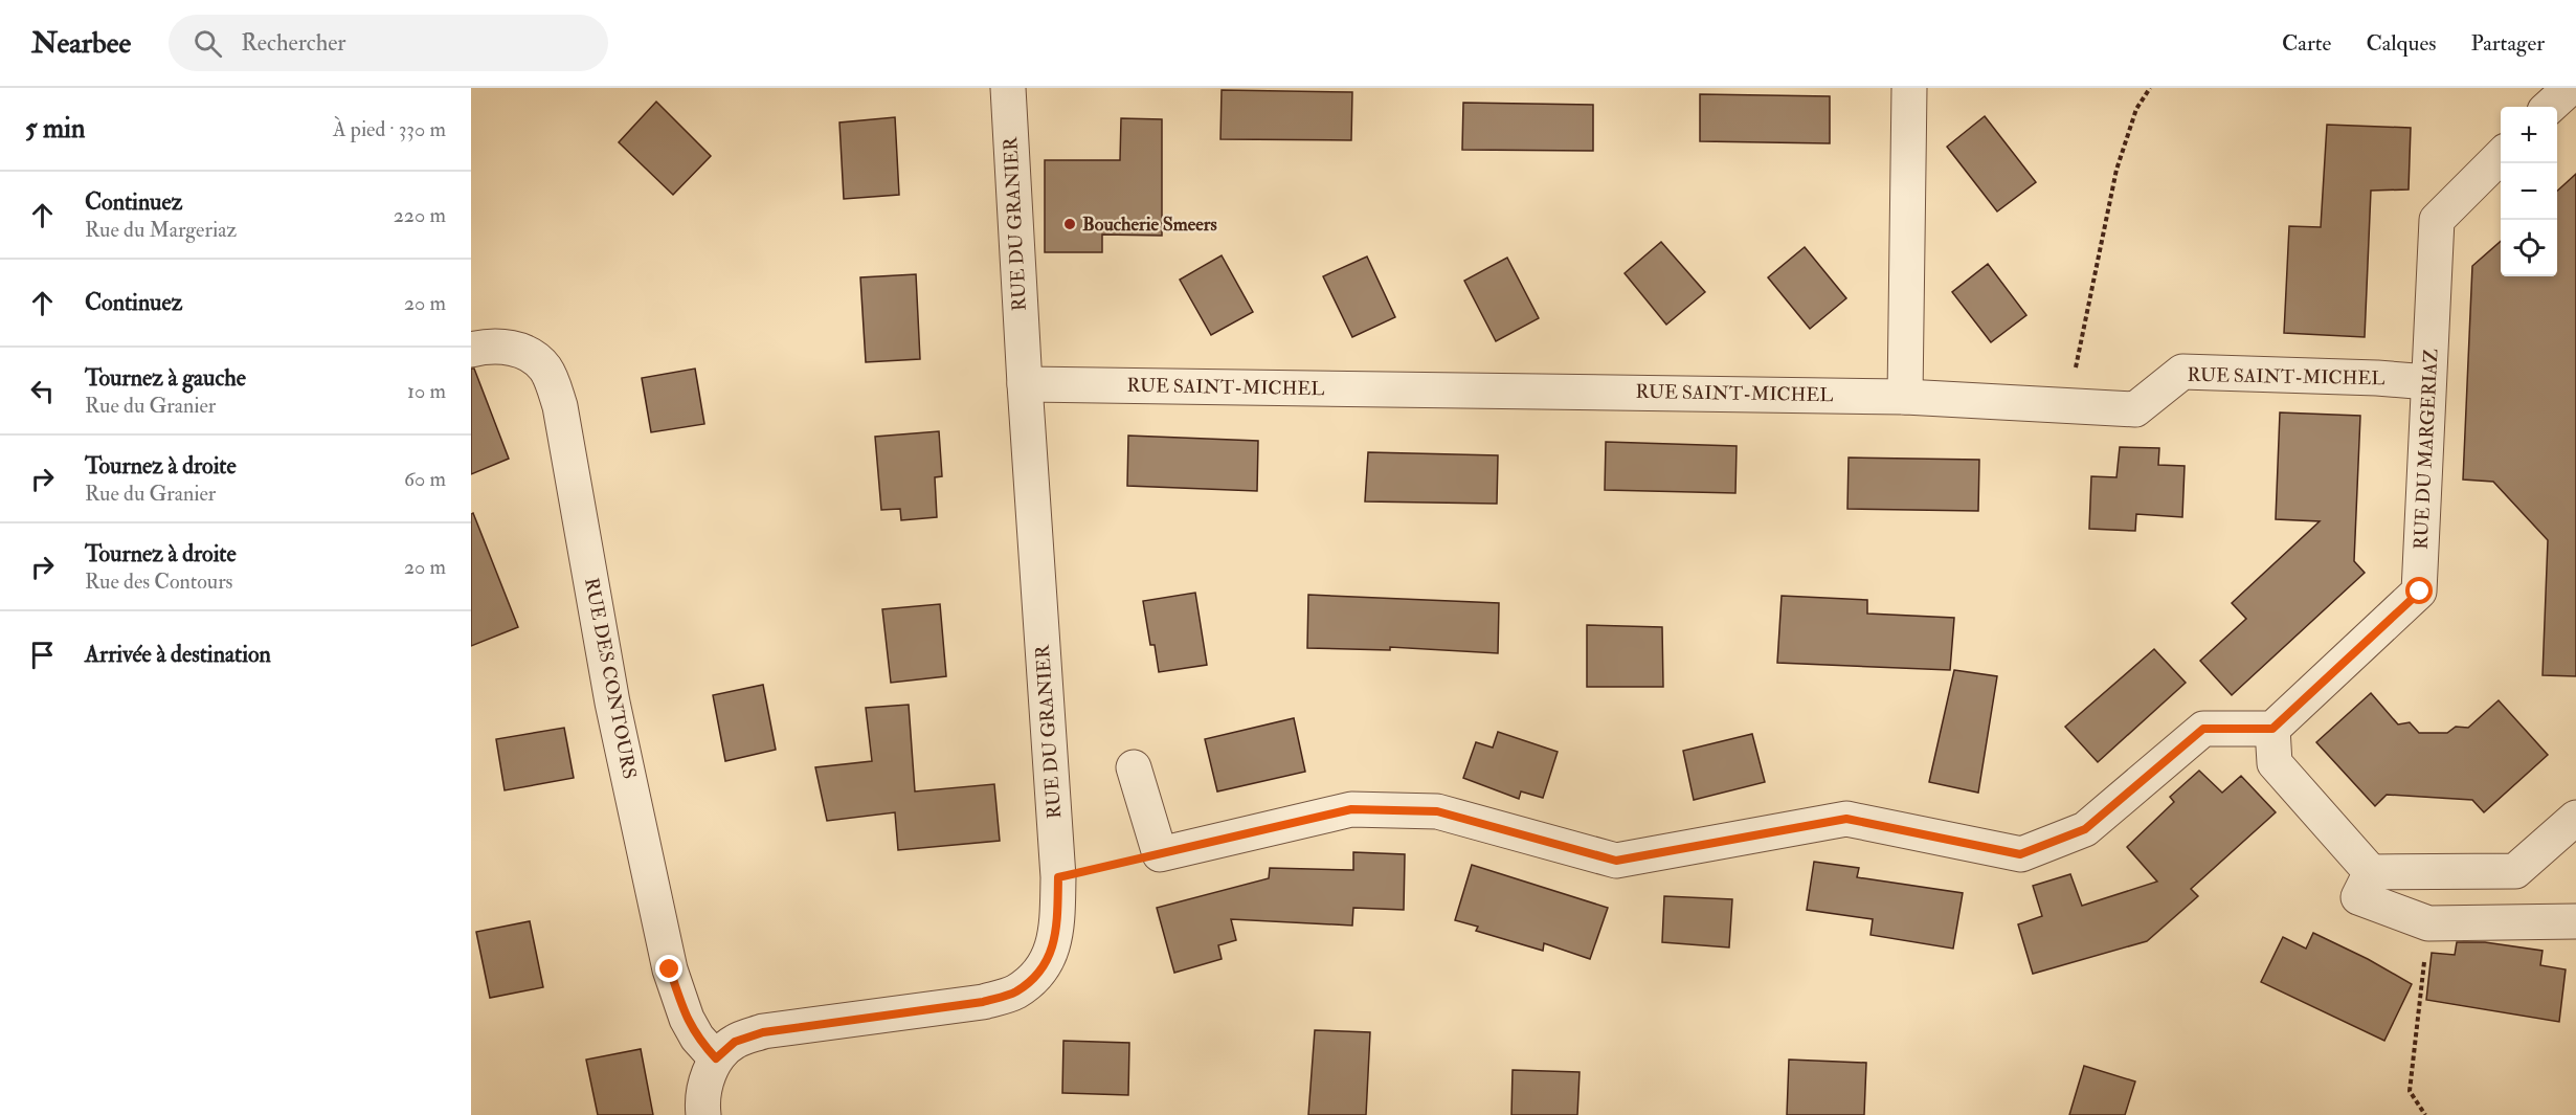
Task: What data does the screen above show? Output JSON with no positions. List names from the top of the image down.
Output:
{
  "streets": {
    "street": [
      "RUE DU GRANIER",
      "RUE SAINT-MICHEL",
      "RUE DU MARGERIAZ",
      "RUE DES CONTOURS"
    ]
  },
  "crossings": [
    ["RUE DU GRANIER", "RUE SAINT-MICHEL"],
    ["RUE DU GRANIER", "RUE DES CONTOURS"],
    ["RUE SAINT-MICHEL", "RUE DU MARGERIAZ"]
  ],
  "places": ["Boucherie Smeers"],
  "page": {
    "header": "Nearbee",
    "search": "Rechercher",
    "nav": ["Carte", "Calques", "Partager"],
    "heading": ["5 min", "À pied · 330 m"],
    "map_buttons": ["+", "−"],
    "list": [
      ["Continuez", "Rue du Margeriaz", "220 m"],
      ["Continuez", "20 m"],
      ["Tournez à gauche", "Rue du Granier", "10 m"],
      ["Tournez à droite", "Rue du Granier", "60 m"],
      ["Tournez à droite", "Rue des Contours", "20 m"],
      "Arrivée à destination"
    ]
  }
}
